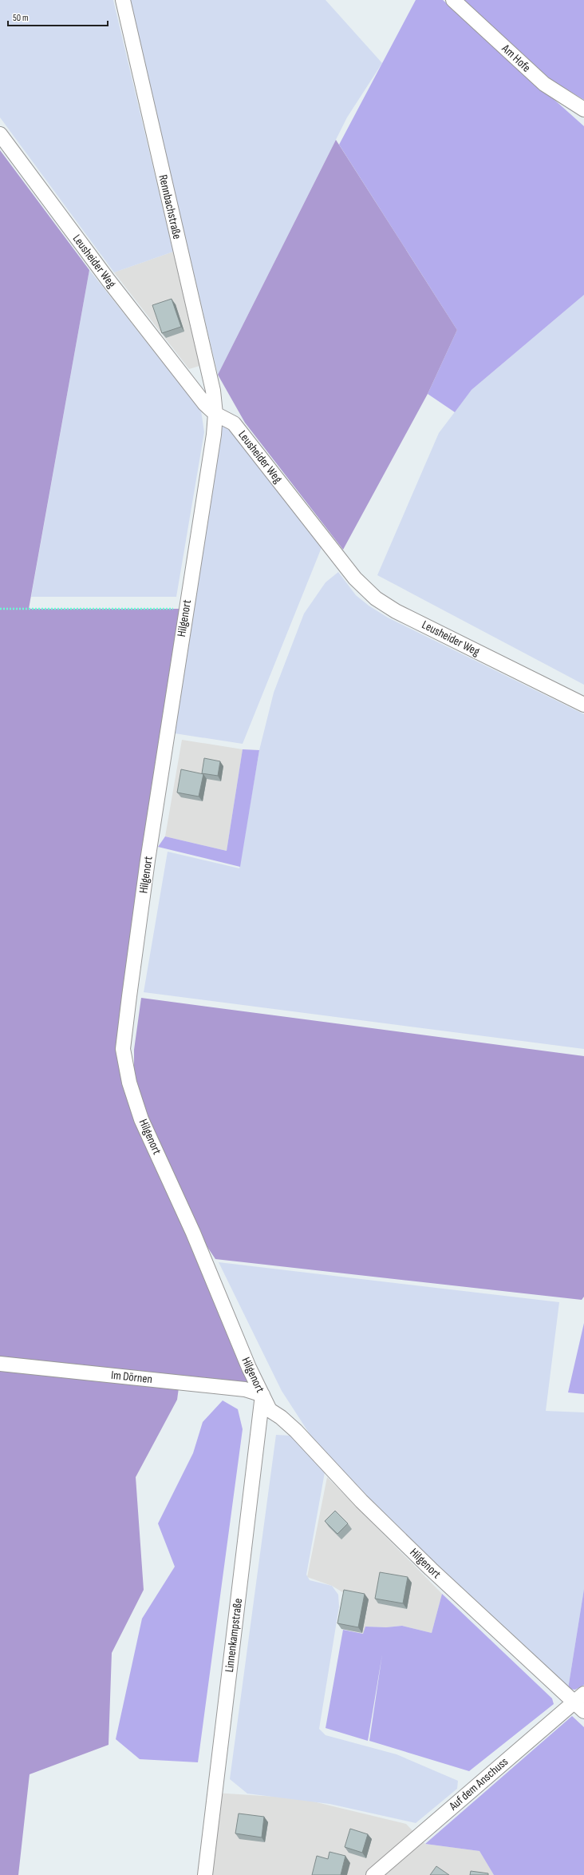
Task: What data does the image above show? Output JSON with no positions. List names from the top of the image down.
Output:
{
  "streets": {
    "street": [
      "Am Hofe",
      "Rennbachstraße",
      "Leusheider Weg",
      "Hilgenort",
      "Im Dörnen",
      "Linnenkampstraße",
      "Auf dem Anschuss"
    ]
  },
  "crossings": [
    ["Rennbachstraße", "Leusheider Weg"],
    ["Rennbachstraße", "Hilgenort"],
    ["Leusheider Weg", "Hilgenort"],
    ["Hilgenort", "Im Dörnen"],
    ["Hilgenort", "Linnenkampstraße"],
    ["Hilgenort", "Auf dem Anschuss"],
    ["Im Dörnen", "Linnenkampstraße"]
  ],
  "scale_bar": "50 m"
}
